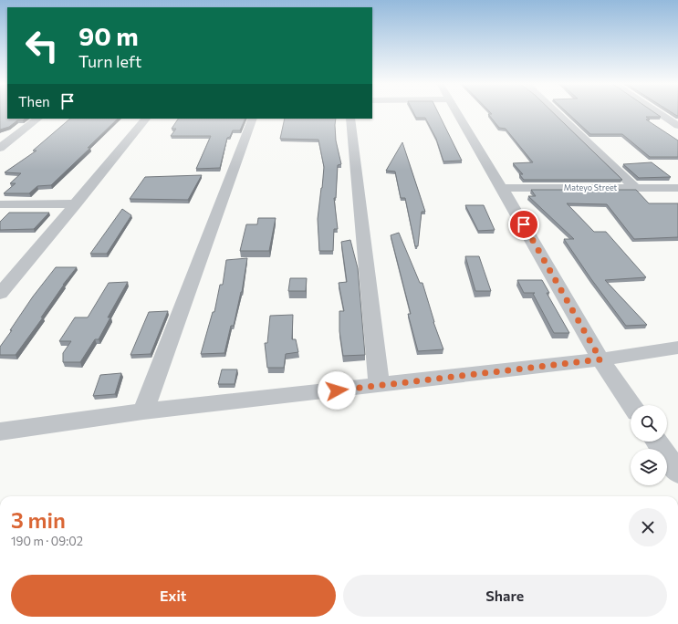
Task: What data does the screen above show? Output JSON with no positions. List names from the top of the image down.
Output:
{
  "streets": {
    "street": ["Mateyo Street"]
  },
  "page": {
    "turn": ["90 m", "Turn left"],
    "then": "Then",
    "heading": ["3 min", "190 m · 09:02"],
    "buttons": ["Exit", "Share"]
  }
}
